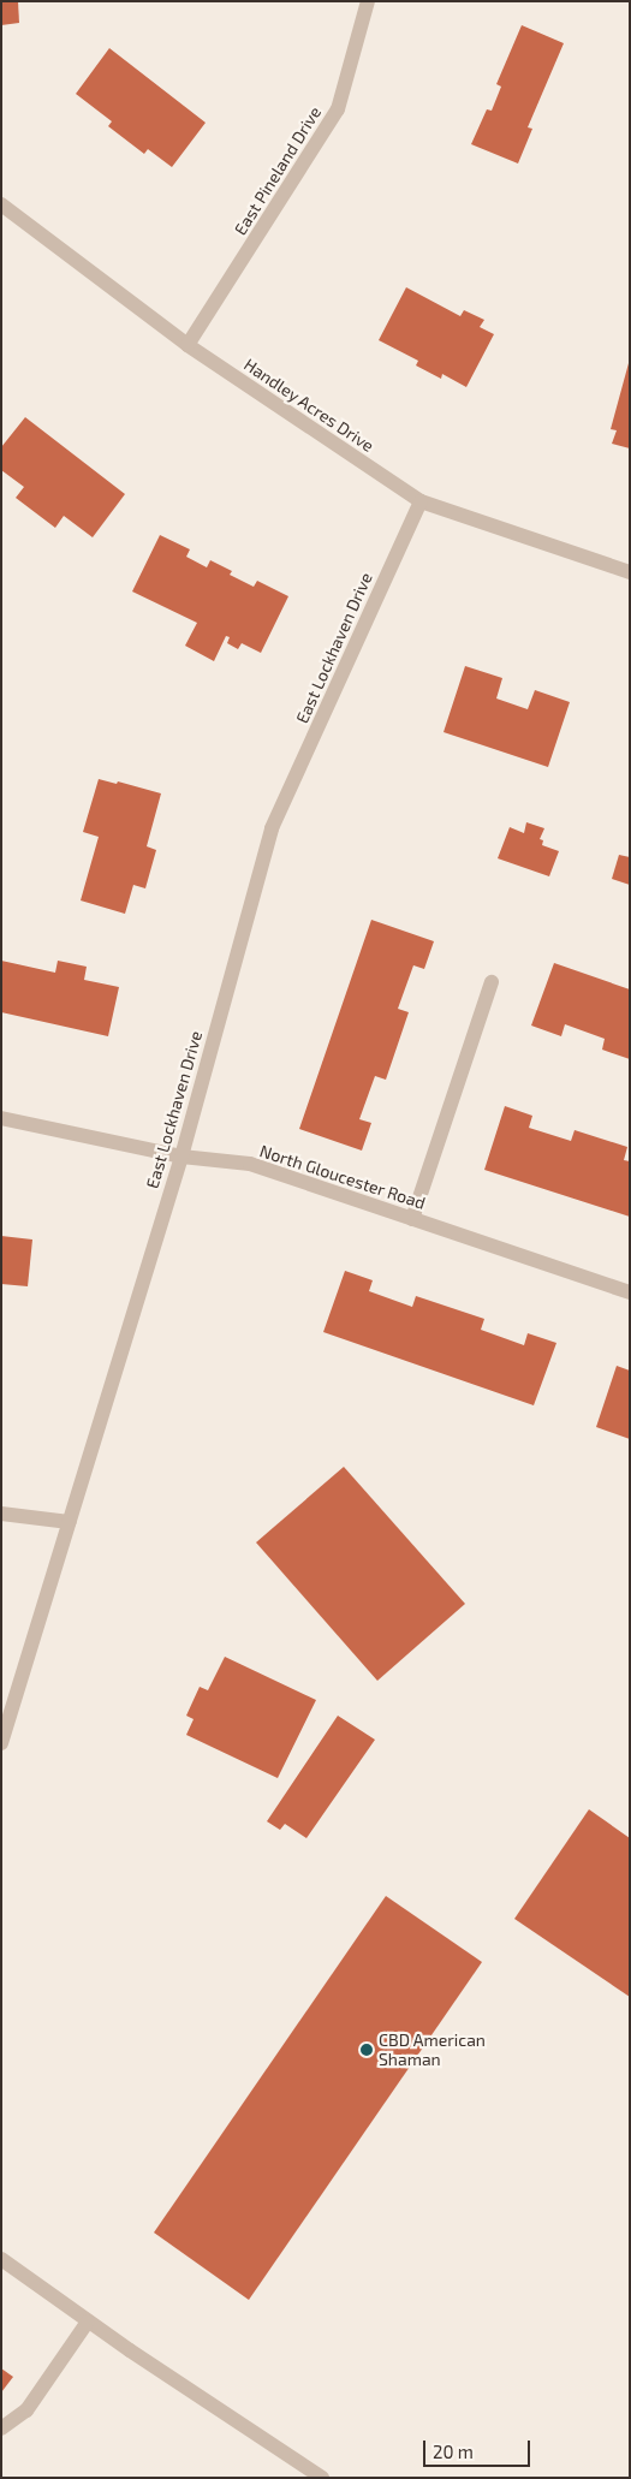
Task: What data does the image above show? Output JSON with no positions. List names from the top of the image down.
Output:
{
  "streets": {
    "street": [
      "East Pineland Drive",
      "Handley Acres Drive",
      "East Lockhaven Drive",
      "North Gloucester Road"
    ]
  },
  "crossings": [
    ["East Pineland Drive", "Handley Acres Drive"],
    ["Handley Acres Drive", "East Lockhaven Drive"],
    ["East Lockhaven Drive", "North Gloucester Road"]
  ],
  "places": ["CBD American Shaman"],
  "scale_bar": "20 m"
}
